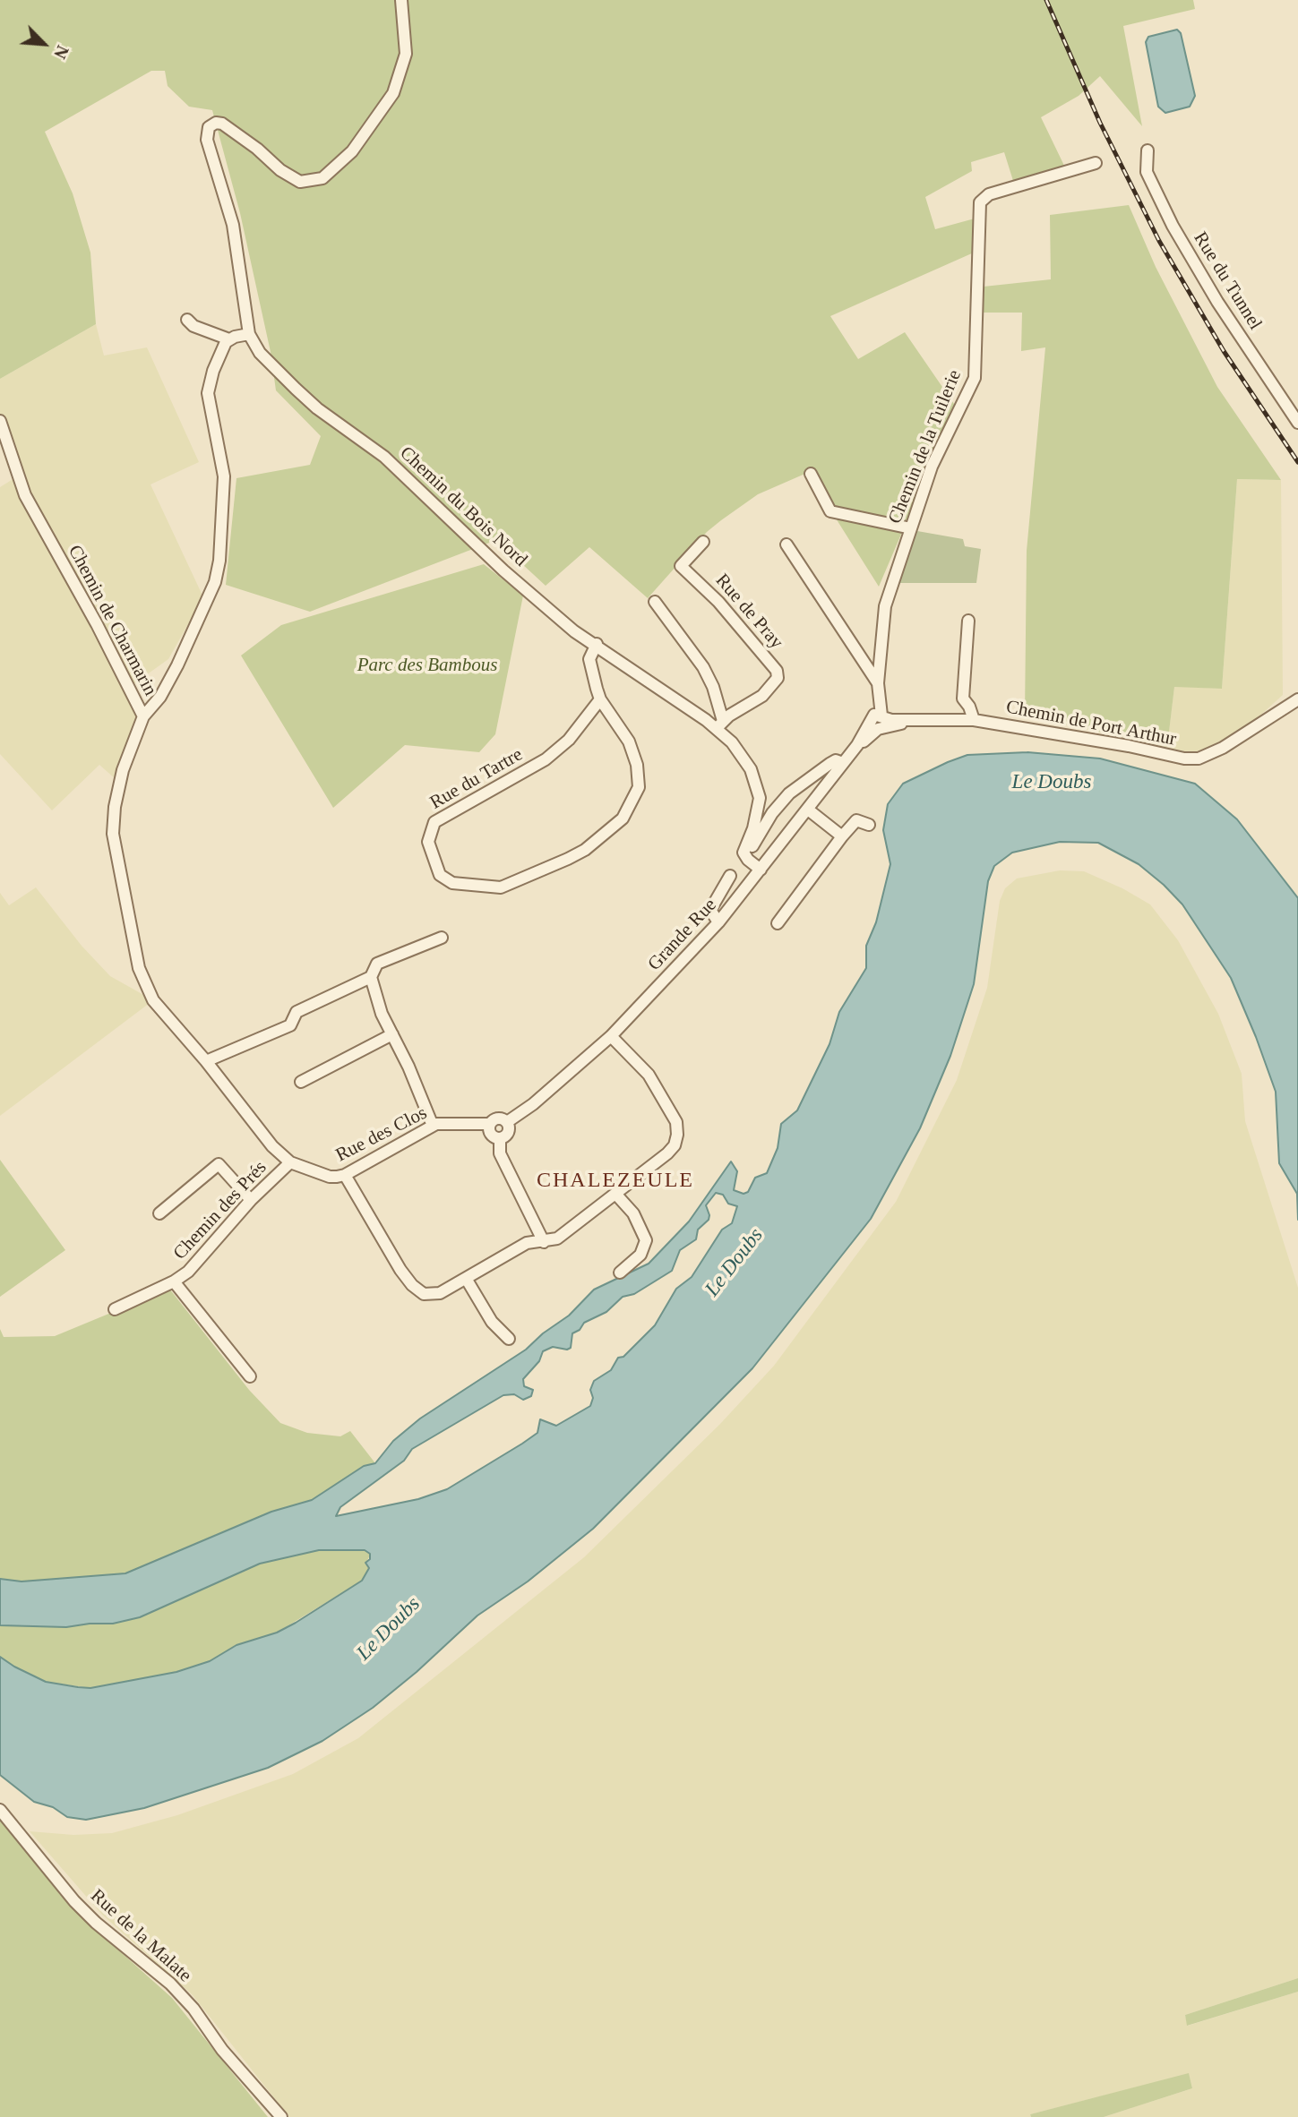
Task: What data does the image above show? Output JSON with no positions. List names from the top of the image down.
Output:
{
  "streets": {
    "street": [
      "Rue du Tunnel",
      "Chemin de la Tuilerie",
      "Chemin du Bois Nord",
      "Rue de Pray",
      "Chemin de Charmarin",
      "Chemin de Port Arthur",
      "Rue du Tartre",
      "Grande Rue",
      "Rue des Clos",
      "Chemin des Prés",
      "Rue de la Malate"
    ]
  },
  "crossings": [
    ["Chemin de la Tuilerie", "Chemin de Port Arthur"],
    ["Chemin de la Tuilerie", "Grande Rue"],
    ["Chemin du Bois Nord", "Rue de Pray"],
    ["Chemin du Bois Nord", "Rue du Tartre"],
    ["Chemin du Bois Nord", "Grande Rue"],
    ["Chemin de Charmarin", "Rue des Clos"],
    ["Chemin de Charmarin", "Chemin des Prés"],
    ["Chemin de Port Arthur", "Grande Rue"],
    ["Grande Rue", "Rue des Clos"],
    ["Rue des Clos", "Chemin des Prés"]
  ],
  "districts": ["CHALEZEULE"],
  "water": ["Le Doubs"],
  "parks": ["Parc des Bambous"],
  "north": "bottom right"
}
